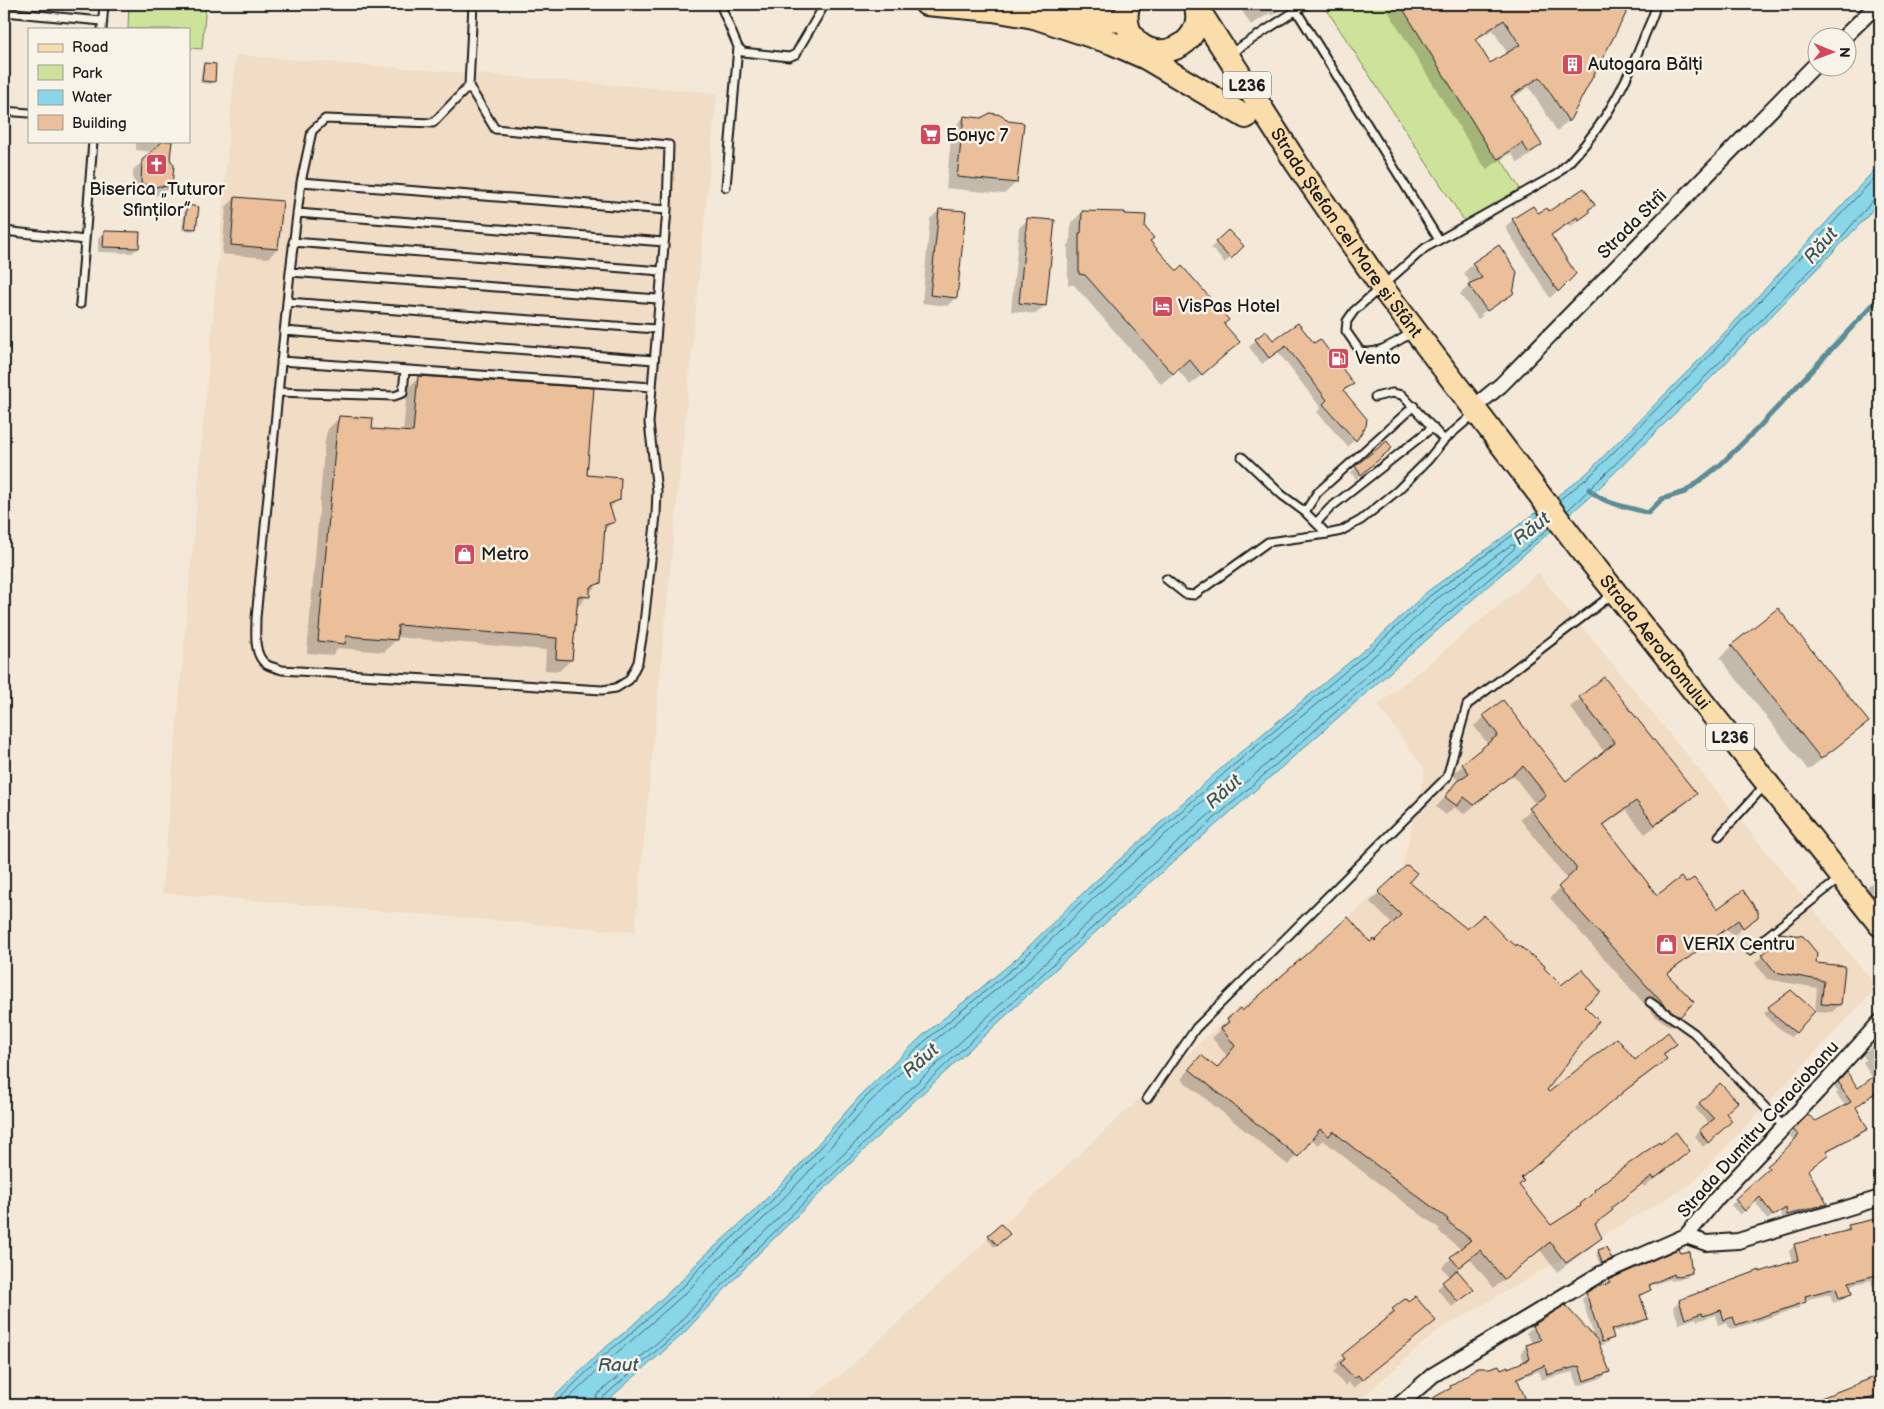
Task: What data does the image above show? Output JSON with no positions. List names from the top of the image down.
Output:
{
  "streets": {
    "main road": ["L236", "Strada Ștefan cel Mare și Sfânt", "Strada Aerodromului"],
    "street": ["Strada Strîi", "Strada Dumitru Caraciobanu"]
  },
  "crossings": [
    ["L236", "Strada Ștefan cel Mare și Sfânt"],
    ["Strada Strîi", "Strada Ștefan cel Mare și Sfânt"],
    ["Strada Ștefan cel Mare și Sfânt", "Strada Aerodromului"]
  ],
  "water": ["Răut", "Raut"],
  "places": {
    "building": ["Autogara Bălți"],
    "supermarket": ["Бонус 7"],
    "church": ["Biserica „Tuturor Sfinților”"],
    "hotel": ["VisPas Hotel"],
    "fuel station": ["Vento"],
    "shop": ["Metro", "VERIX Centru"]
  },
  "legend": [
    "Road",
    "Park",
    "Water",
    "Building"
  ],
  "north": "right"
}
